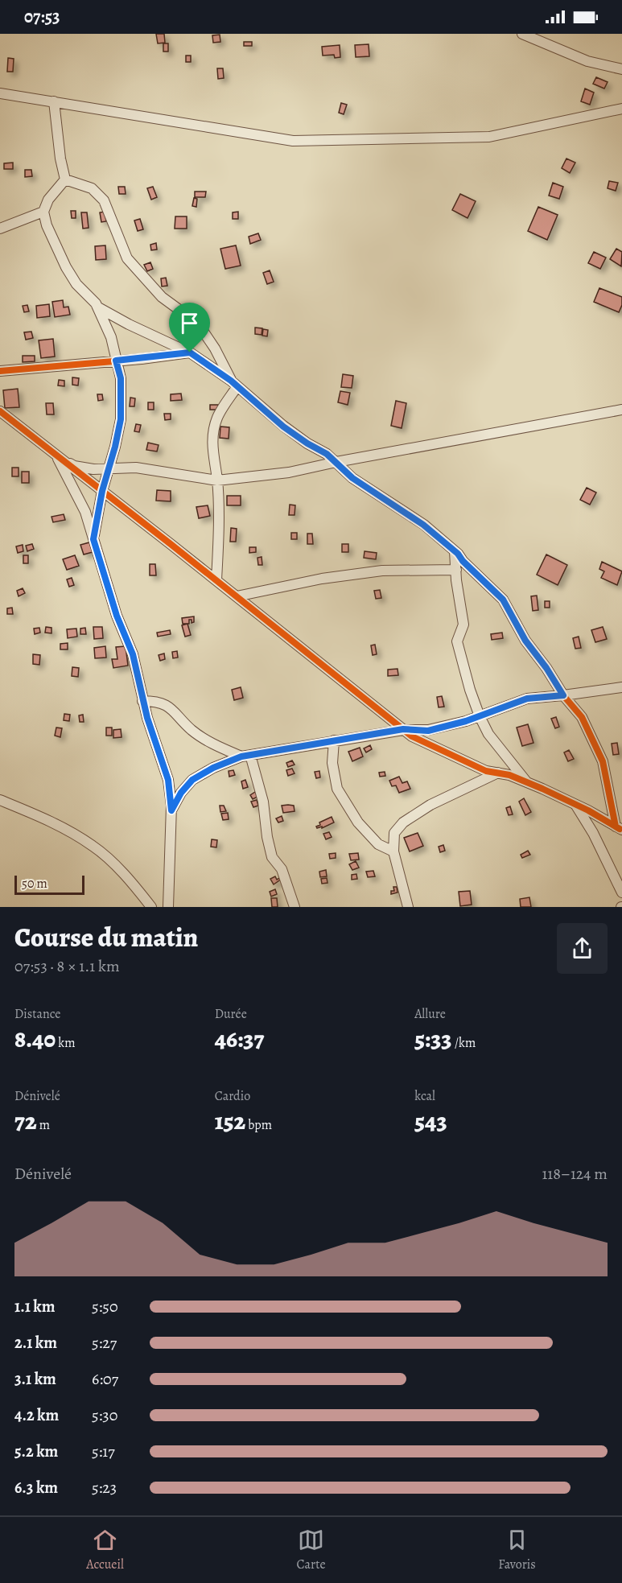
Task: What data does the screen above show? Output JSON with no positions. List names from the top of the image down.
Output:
{
  "scale_bar": "50 m",
  "page": {
    "status": "07:53",
    "scale": "50 m",
    "heading": ["Course du matin", "07:53 · 8 × 1.1 km"],
    "stats": [
      ["Distance", "8.40 km"],
      ["Durée", "46:37"],
      ["Allure", "5:33 /km"],
      ["Dénivelé", "72 m"],
      ["Cardio", "152 bpm"],
      ["kcal", "543"]
    ],
    "chart": ["Dénivelé", "118–124 m"],
    "list": [
      {
        "name": "1.1 km",
        "note": "5:50"
      },
      {
        "name": "2.1 km",
        "note": "5:27"
      },
      {
        "name": "3.1 km",
        "note": "6:07"
      },
      {
        "name": "4.2 km",
        "note": "5:30"
      },
      {
        "name": "5.2 km",
        "note": "5:17"
      },
      {
        "name": "6.3 km",
        "note": "5:23"
      }
    ],
    "tabs": ["Accueil", "Carte", "Favoris"]
  }
}
